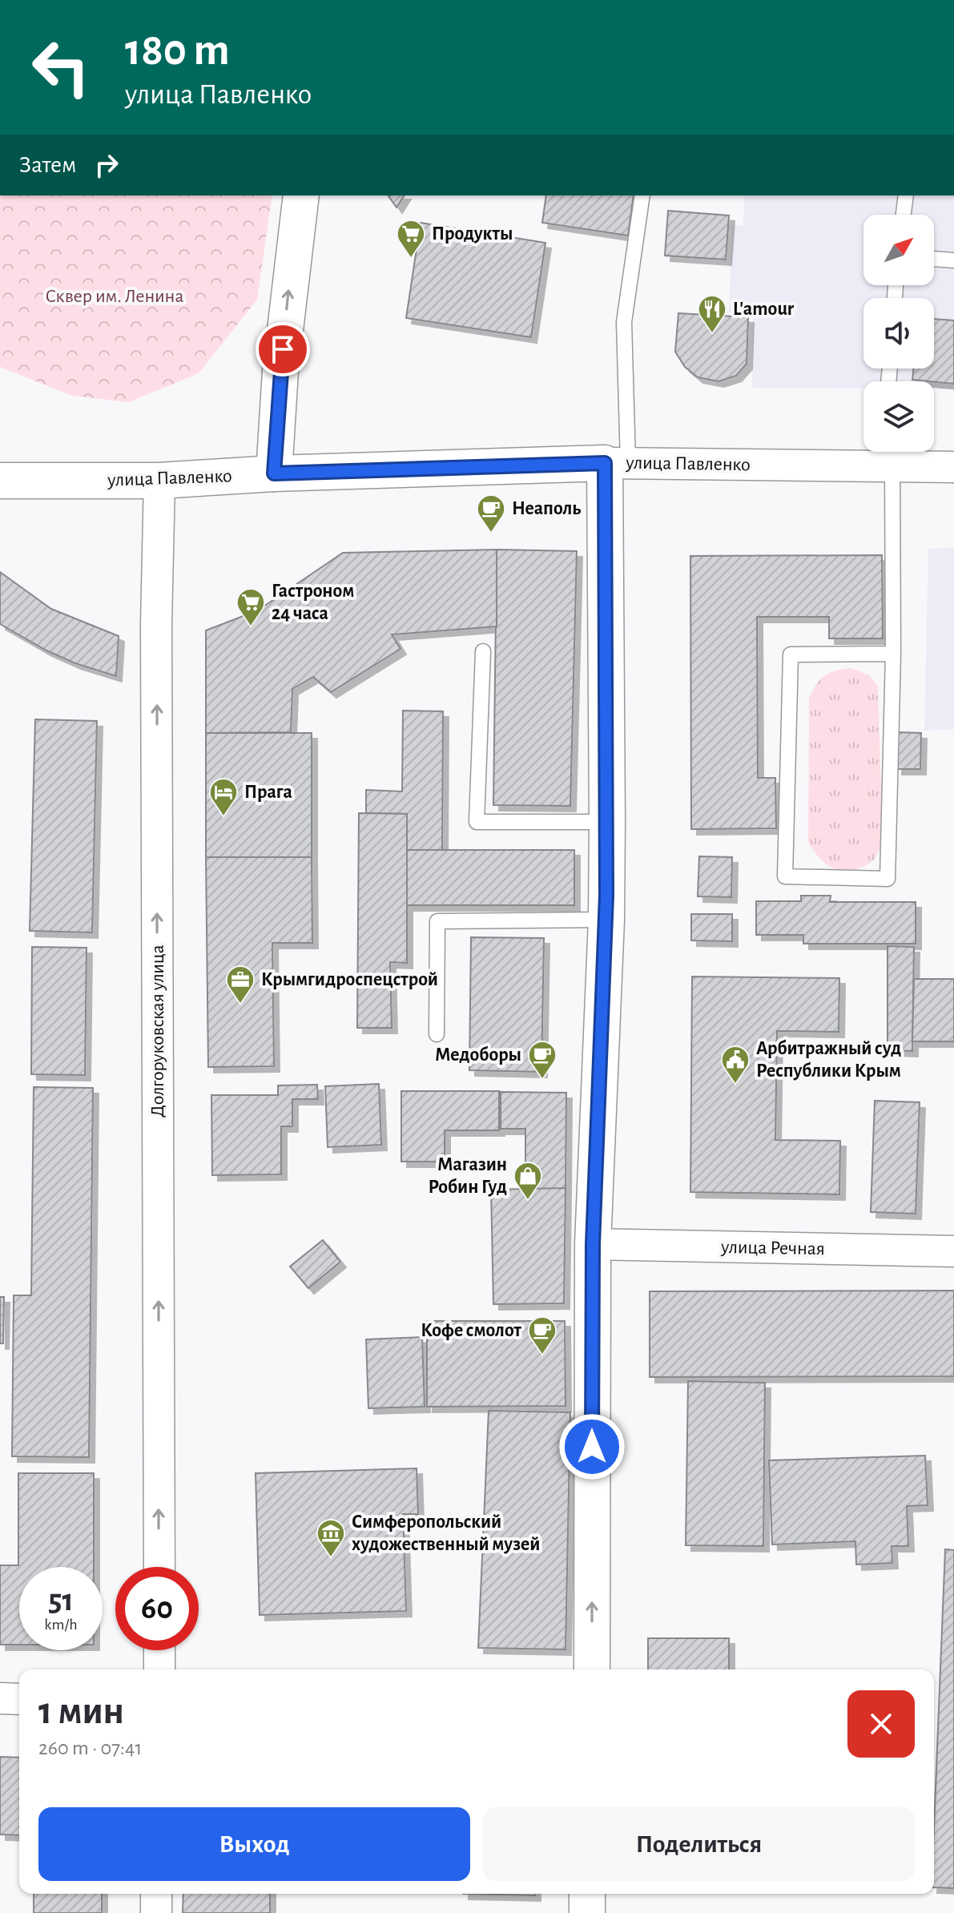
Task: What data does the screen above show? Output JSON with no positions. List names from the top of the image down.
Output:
{
  "streets": {
    "main road": ["улица Павленко"],
    "street": ["Долгоруковская улица", "улица Речная"]
  },
  "crossings": [
    ["улица Павленко", "Долгоруковская улица"]
  ],
  "one_way": ["Долгоруковская улица"],
  "parks": ["Сквер им. Ленина"],
  "places": {
    "supermarket": ["Продукты", "Гастроном 24 часа"],
    "restaurant": ["L'amour"],
    "cafe": ["Неаполь", "Медоборы", "Кофе смолот"],
    "hotel": ["Прага"],
    "office": ["Крымгидроспецстрой"],
    "public building": ["Арбитражный суд Республики Крым"],
    "shop": ["Магазин Робин Гуд"],
    "museum": ["Симферопольский художественный музей"]
  },
  "north": "top right",
  "page": {
    "turn": ["180 m", "улица Павленко"],
    "then": "Затем",
    "speed": "51 km/h",
    "limit": "60",
    "heading": ["1 мин", "260 m · 07:41"],
    "buttons": ["Выход", "Поделиться"]
  }
}
